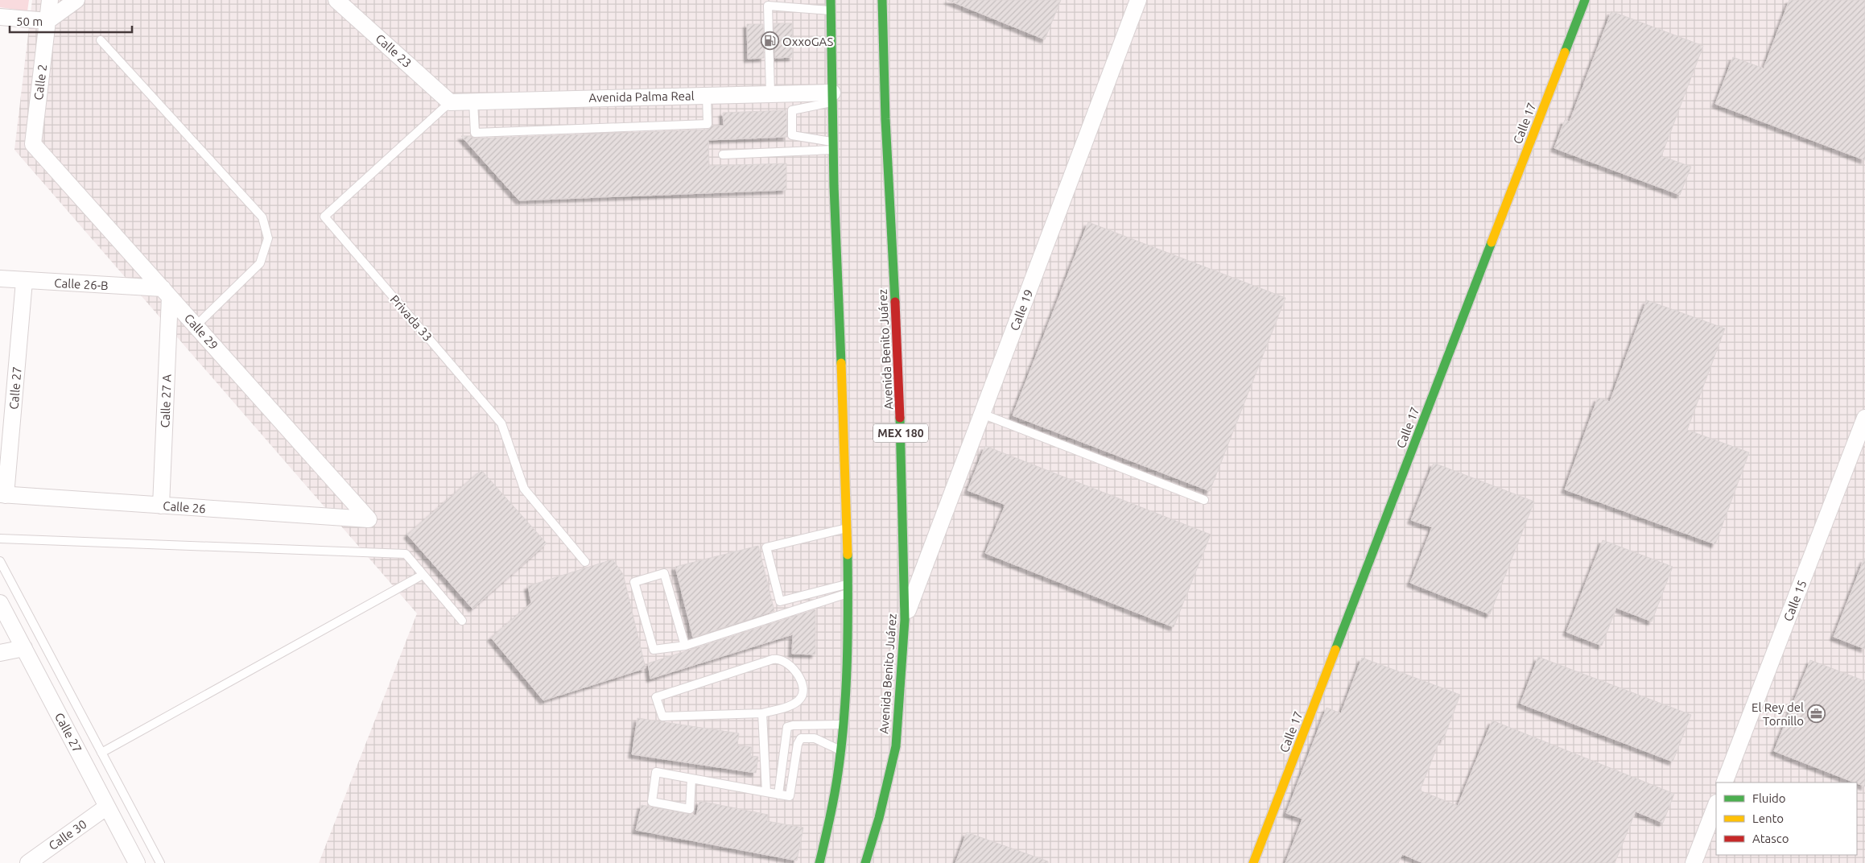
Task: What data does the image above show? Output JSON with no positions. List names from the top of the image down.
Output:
{
  "streets": {
    "main road": ["Calle 17", "Avenida Benito Juárez", "MEX 180"],
    "street": [
      "Calle 23",
      "Calle 2",
      "Avenida Palma Real",
      "Calle 26-B",
      "Calle 19",
      "Calle 29",
      "Calle 27",
      "Calle 27 A",
      "Calle 26",
      "Calle 15",
      "Calle 30"
    ],
    "lane": ["Privada 33"]
  },
  "crossings": [
    ["Calle 23", "Avenida Palma Real"],
    ["Calle 23", "Privada 33"],
    ["Calle 2", "Calle 29"],
    ["Avenida Palma Real", "Privada 33"],
    ["Calle 26-B", "Calle 29"],
    ["Calle 26-B", "Calle 27"],
    ["Calle 26-B", "Calle 27 A"],
    ["Calle 19", "Avenida Benito Juárez"],
    ["Calle 29", "Calle 27 A"],
    ["Calle 29", "Calle 26"],
    ["Calle 27", "Calle 26"],
    ["Calle 27", "Calle 30"],
    ["Calle 27 A", "Calle 26"]
  ],
  "places": {
    "fuel station": ["OxxoGAS"],
    "office": ["El Rey del Tornillo"]
  },
  "legend": ["Fluido", "Lento", "Atasco"],
  "scale_bar": "50 m"
}
